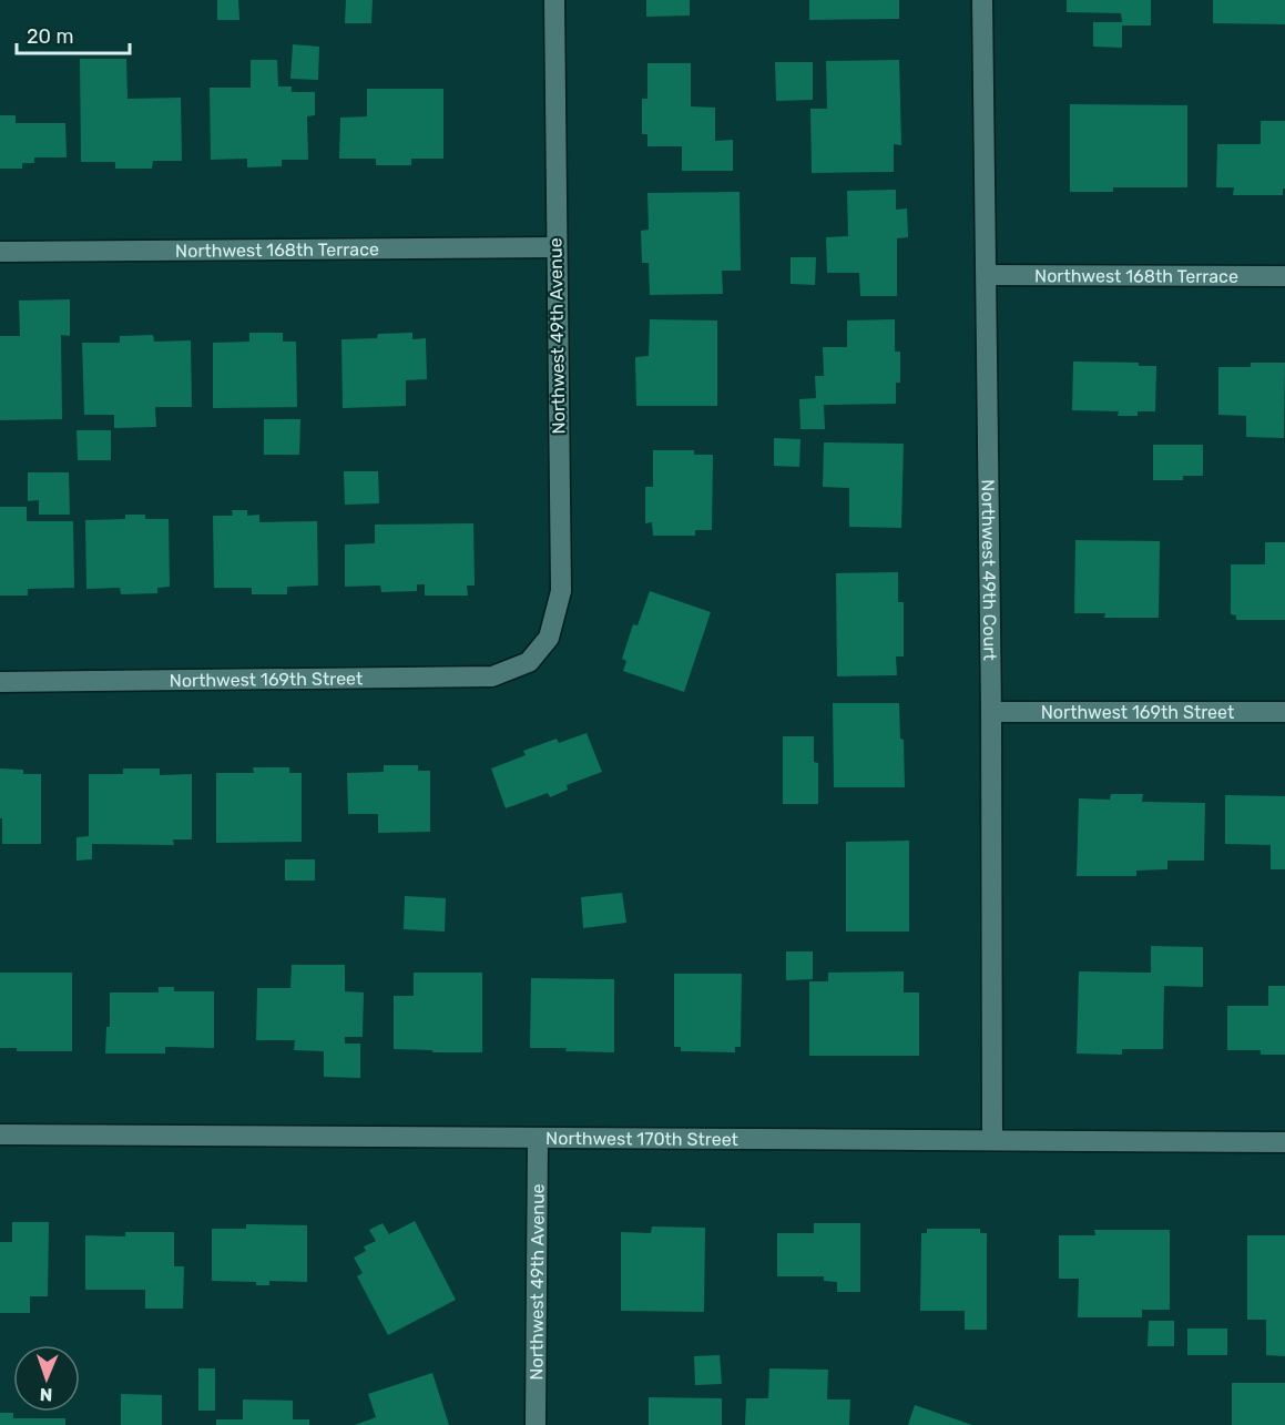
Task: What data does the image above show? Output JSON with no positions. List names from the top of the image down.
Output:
{
  "streets": {
    "street": [
      "Northwest 168th Terrace",
      "Northwest 49th Avenue",
      "Northwest 49th Court",
      "Northwest 169th Street",
      "Northwest 170th Street"
    ]
  },
  "crossings": [
    ["Northwest 168th Terrace", "Northwest 49th Avenue"],
    ["Northwest 168th Terrace", "Northwest 49th Court"],
    ["Northwest 49th Avenue", "Northwest 169th Street"],
    ["Northwest 49th Avenue", "Northwest 170th Street"],
    ["Northwest 49th Court", "Northwest 169th Street"],
    ["Northwest 49th Court", "Northwest 170th Street"]
  ],
  "scale_bar": "20 m",
  "north": "bottom"
}
